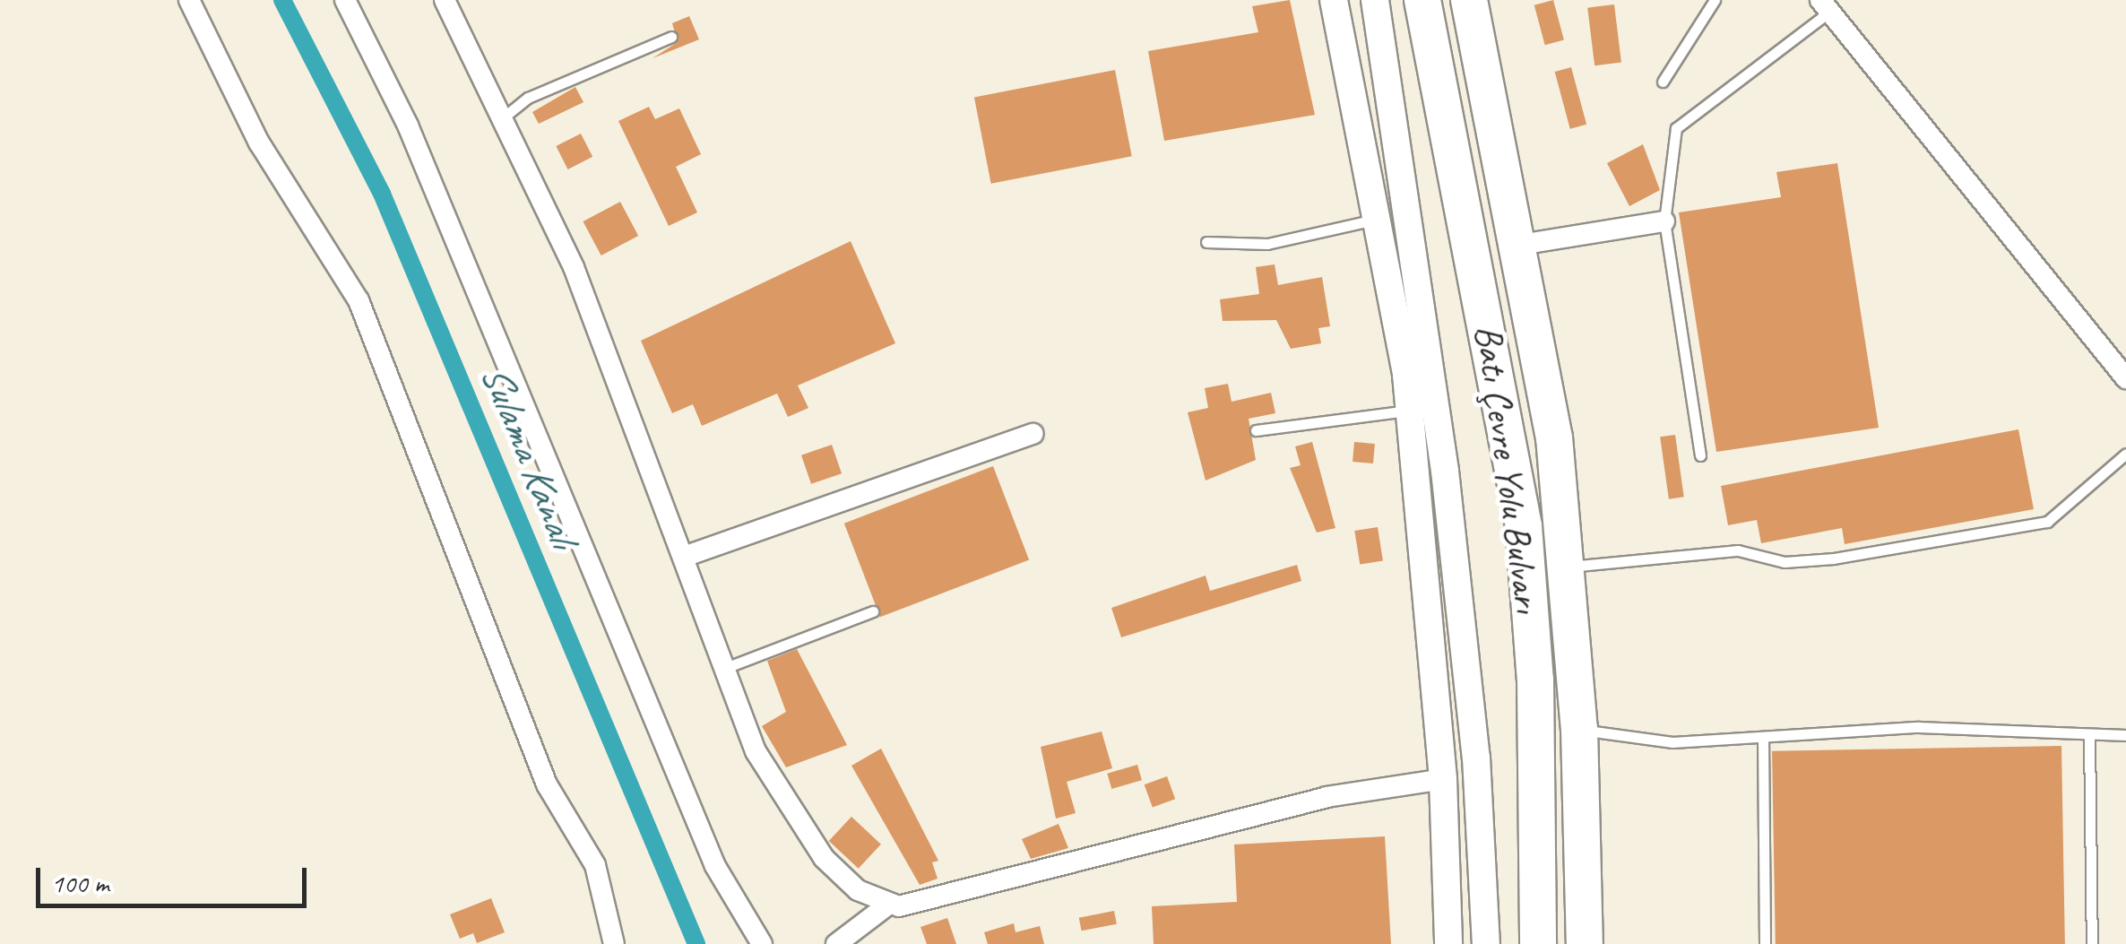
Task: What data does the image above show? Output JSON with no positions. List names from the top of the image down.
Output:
{
  "streets": {
    "highway": ["Batı Çevre Yolu Bulvarı"]
  },
  "water": ["Sulama Kanalı"],
  "scale_bar": "100 m"
}
